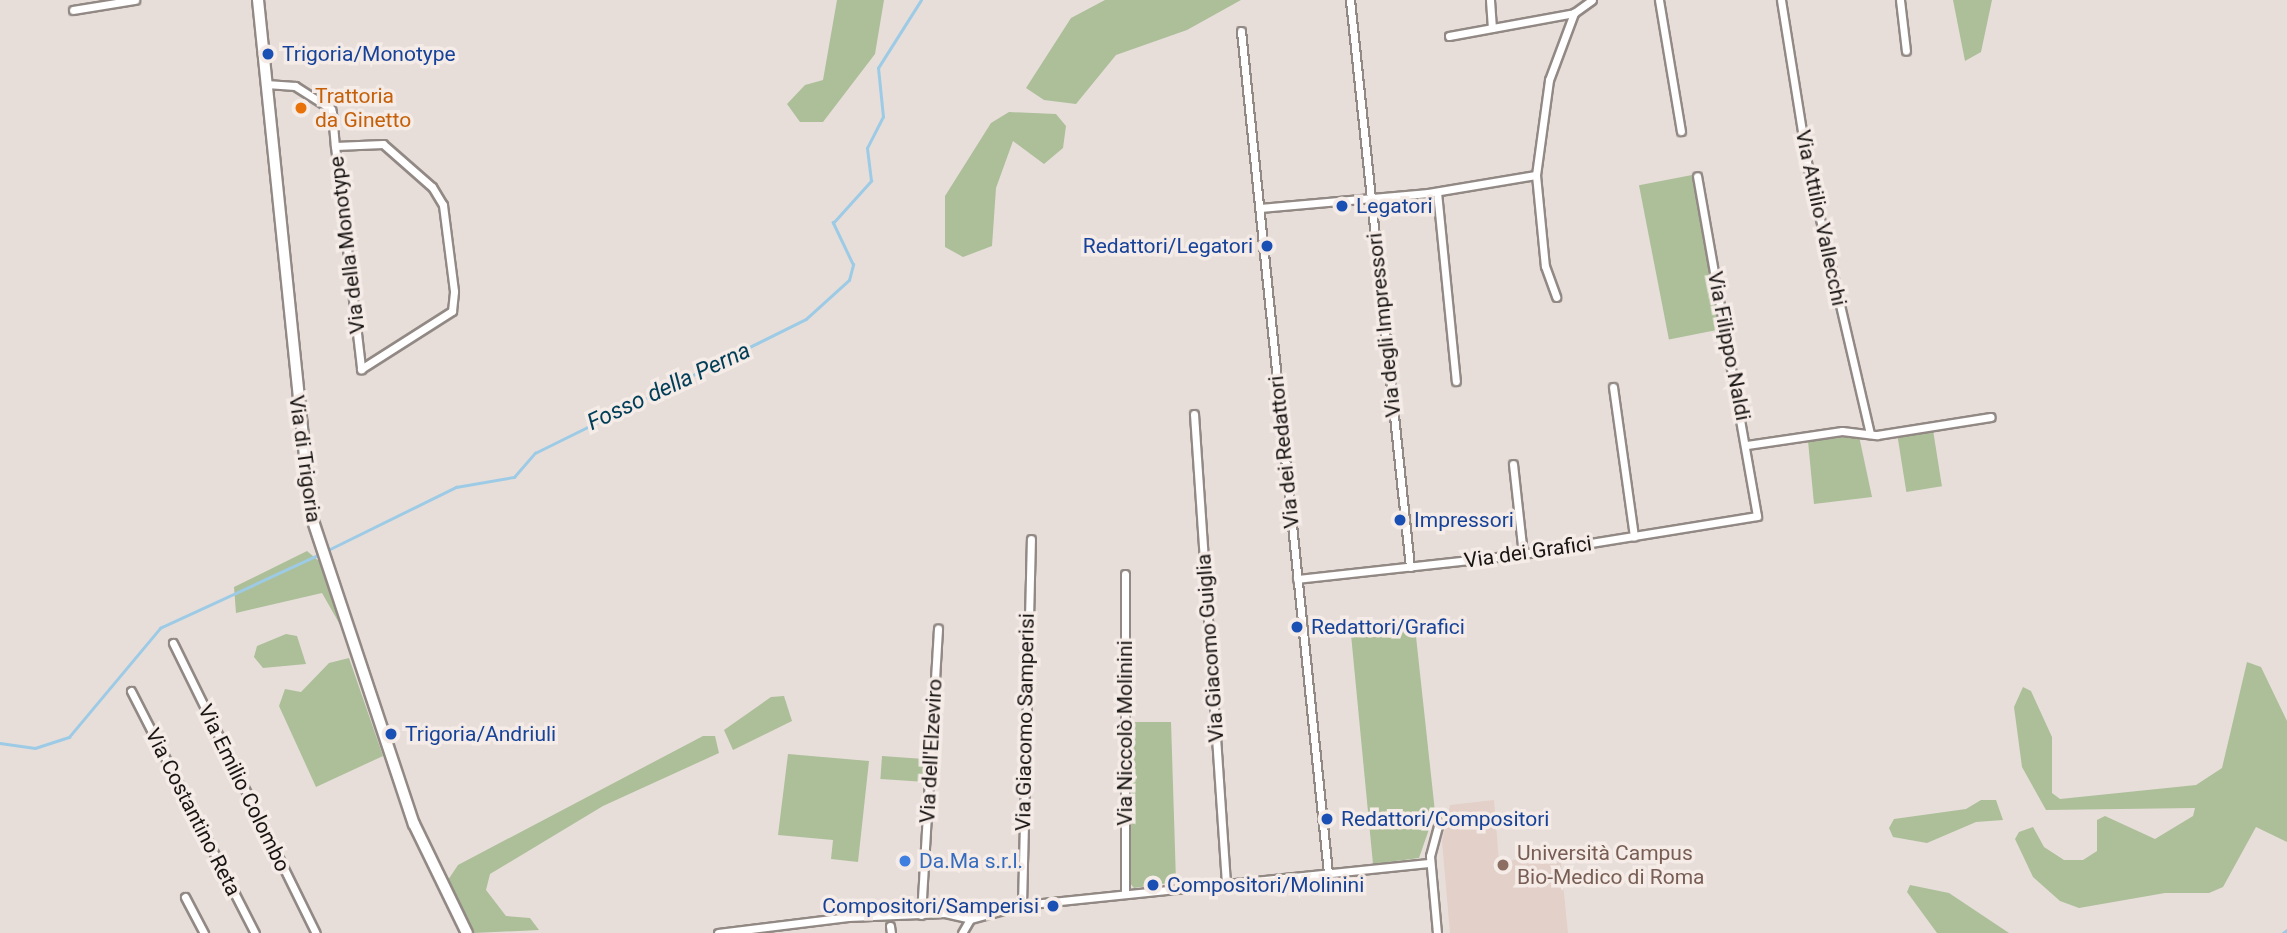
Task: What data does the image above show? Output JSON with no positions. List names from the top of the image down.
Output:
{
  "streets": {
    "street": [
      "Via Attilio Vallecchi",
      "Via della Monotype",
      "Via degli Impressori",
      "Via Filippo Naldi",
      "Via dei Redattori",
      "Via di Trigoria",
      "Via dei Grafici",
      "Via Giacomo Guiglia",
      "Via Giacomo Samperisi",
      "Via Niccolò Molinini",
      "Via dell'Elzeviro",
      "Via Emilio Colombo",
      "Via Costantino Reta"
    ]
  },
  "crossings": [
    ["Via della Monotype", "Via di Trigoria"],
    ["Via degli Impressori", "Via dei Grafici"],
    ["Via Filippo Naldi", "Via dei Grafici"],
    ["Via dei Redattori", "Via dei Grafici"]
  ],
  "water": ["Fosso della Perna"],
  "places": [
    "Trigoria/Monotype",
    "Trattoria da Ginetto",
    "Legatori",
    "Redattori/Legatori",
    "Impressori",
    "Redattori/Grafici",
    "Trigoria/Andriuli",
    "Redattori/Compositori",
    "Da.Ma s.r.l.",
    "Università Campus Bio-Medico di Roma",
    "Compositori/Molinini",
    "Compositori/Samperisi"
  ]
}
